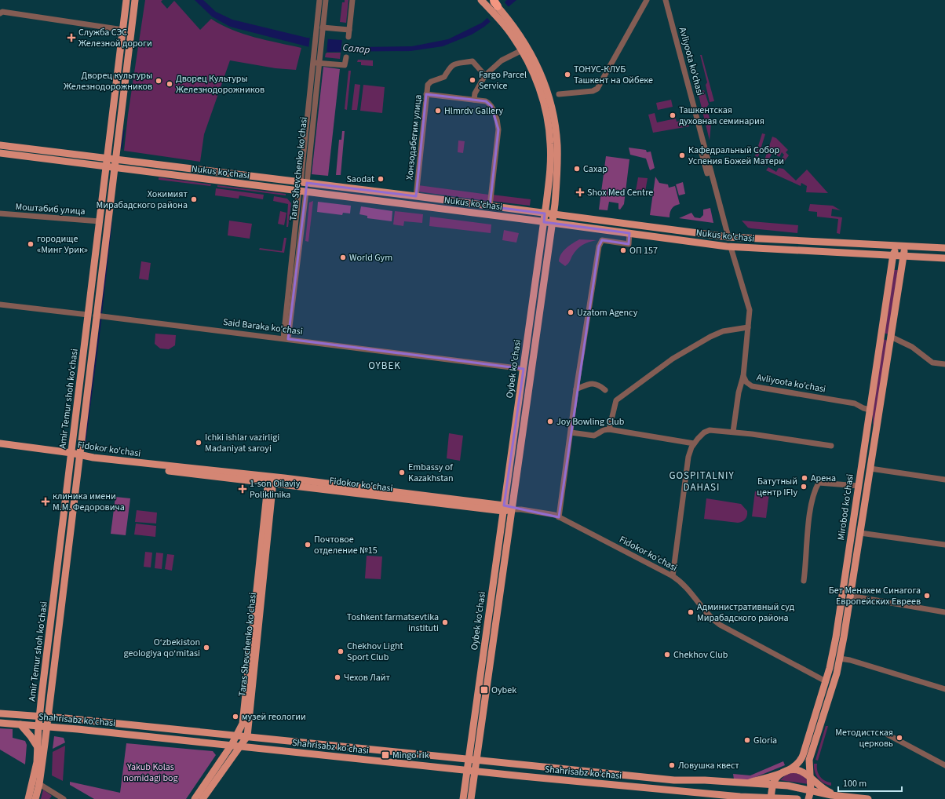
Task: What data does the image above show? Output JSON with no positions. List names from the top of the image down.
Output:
{
  "streets": {
    "main road": [
      "Avliyoota ko'chasi",
      "Taras Shevchenko ko'chasi",
      "Nukus ko'chasi",
      "Said Baraka ko'chasi",
      "Oybek ko'chasi",
      "Amir Temur shoh ko'chasi",
      "Fidokor ko'chasi",
      "Mirobod ko'chasi",
      "Shahrisabz ko'chasi"
    ],
    "street": ["Хонзодабегим улица", "Моштабиб улица"]
  },
  "crossings": [
    ["Avliyoota ko'chasi", "Nukus ko'chasi"],
    ["Avliyoota ko'chasi", "Mirobod ko'chasi"],
    ["Хонзодабегим улица", "Nukus ko'chasi"],
    ["Taras Shevchenko ko'chasi", "Nukus ko'chasi"],
    ["Taras Shevchenko ko'chasi", "Said Baraka ko'chasi"],
    ["Taras Shevchenko ko'chasi", "Fidokor ko'chasi"],
    ["Taras Shevchenko ko'chasi", "Shahrisabz ko'chasi"],
    ["Nukus ko'chasi", "Oybek ko'chasi"],
    ["Nukus ko'chasi", "Amir Temur shoh ko'chasi"],
    ["Nukus ko'chasi", "Mirobod ko'chasi"],
    ["Моштабиб улица", "Amir Temur shoh ko'chasi"],
    ["Said Baraka ko'chasi", "Oybek ko'chasi"],
    ["Said Baraka ko'chasi", "Amir Temur shoh ko'chasi"],
    ["Oybek ko'chasi", "Fidokor ko'chasi"],
    ["Oybek ko'chasi", "Shahrisabz ko'chasi"],
    ["Amir Temur shoh ko'chasi", "Fidokor ko'chasi"],
    ["Amir Temur shoh ko'chasi", "Shahrisabz ko'chasi"],
    ["Fidokor ko'chasi", "Mirobod ko'chasi"],
    ["Mirobod ko'chasi", "Shahrisabz ko'chasi"]
  ],
  "districts": ["OYBEK", "GOSPITALNIY DAHASI"],
  "water": ["Салар"],
  "parks": ["Yakub Kolas nomidagi bog"],
  "places": {
    "health": [
      "Служба СЭС Железной дороги",
      "Shox Med Centre",
      "1-son Oilaviy Poliklinika",
      "клиника имени М.М. Федоровича"
    ],
    "other": [
      "ТОНУС-КЛУБ Ташкент на Ойбеке",
      "Fargo Parcel Service",
      "Дворец культуры Железнодорожников",
      "Дворец Культуры Железнодорожников",
      "Hlmrdv Gallery",
      "Ташкентская духовная семинария",
      "Кафедральный Собор Успения Божeй Матери",
      "Сахар",
      "Saodat",
      "Хокимият Мирабадского района",
      "городище «Минг Урик»",
      "ОП 157",
      "World Gym",
      "Uzatom Agency",
      "Joy Bowling Club",
      "Ichki ishlar vazirligi Madaniyat saroyi",
      "Embassy of Kazakhstan",
      "Арена",
      "Батутный центр IFly",
      "Почтовое отделение №15",
      "Бет Менахем Синагога Европейских Евреев",
      "Административный суд Мирабадского района",
      "Toshkent farmatsevtika instituti",
      "O‘zbekiston geologiya qo‘mitasi",
      "Chekhov Light Sport Club",
      "Chekhov Club",
      "Чехов Лайт",
      "музей геологии",
      "Методистская церковь",
      "Gloria",
      "Ловушка квест"
    ],
    "transit": ["Oybek", "Mingoʻrik"]
  },
  "scale_bar": "100 m"
}
